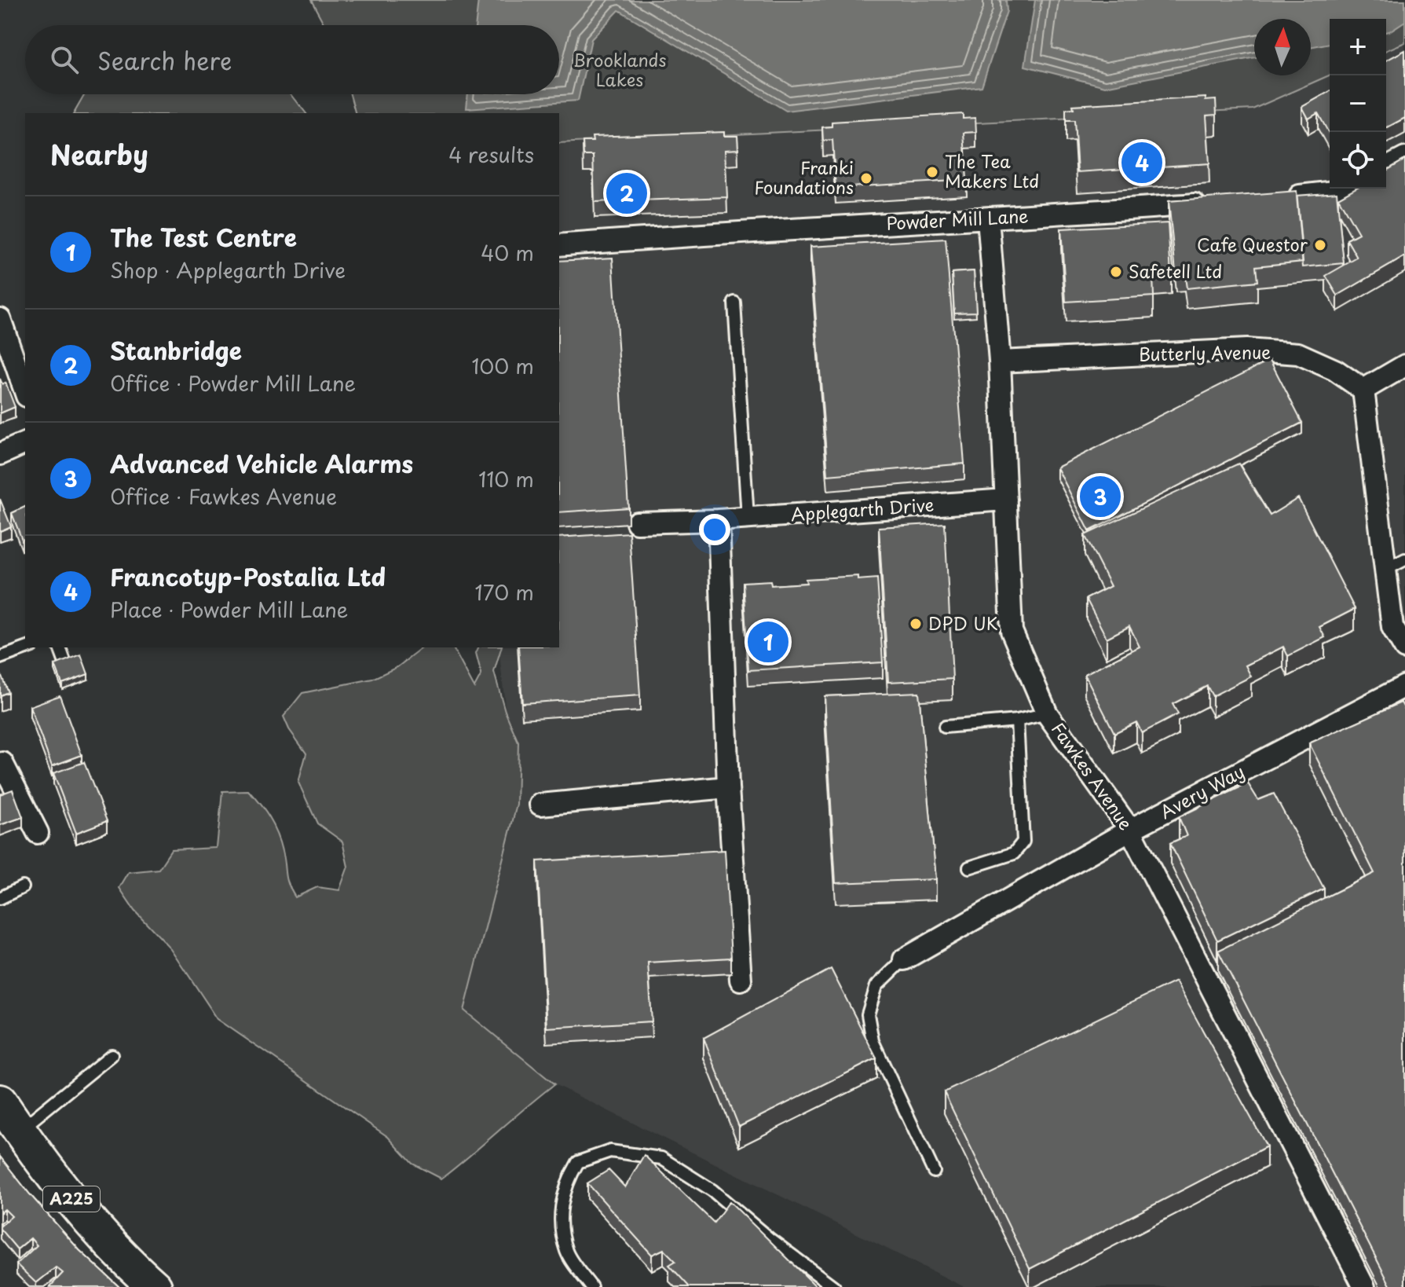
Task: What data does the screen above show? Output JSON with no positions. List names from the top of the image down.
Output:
{
  "streets": {
    "main road": ["A225"],
    "street": [
      "Powder Mill Lane",
      "Butterly Avenue",
      "Applegarth Drive",
      "Fawkes Avenue",
      "Avery Way"
    ]
  },
  "crossings": [
    ["Powder Mill Lane", "Fawkes Avenue"],
    ["Butterly Avenue", "Fawkes Avenue"],
    ["Applegarth Drive", "Fawkes Avenue"],
    ["Fawkes Avenue", "Avery Way"]
  ],
  "parks": ["Brooklands Lakes"],
  "places": [
    "The Tea Makers Ltd",
    "Franki Foundations",
    "Cafe Questor",
    "Safetell Ltd",
    "DPD UK"
  ],
  "north": "top",
  "page": {
    "map_buttons": ["+", "−"],
    "search": "Search here",
    "heading": ["Nearby", "4 results"],
    "pins": [
      "4",
      "2",
      "3",
      "1"
    ],
    "list": [
      {
        "mark": "1",
        "name": "The Test Centre",
        "note": "Shop · Applegarth Drive",
        "value": "40 m"
      },
      {
        "mark": "2",
        "name": "Stanbridge",
        "note": "Office · Powder Mill Lane",
        "value": "100 m"
      },
      {
        "mark": "3",
        "name": "Advanced Vehicle Alarms",
        "note": "Office · Fawkes Avenue",
        "value": "110 m"
      },
      {
        "mark": "4",
        "name": "Francotyp-Postalia Ltd",
        "note": "Place · Powder Mill Lane",
        "value": "170 m"
      }
    ]
  }
}
